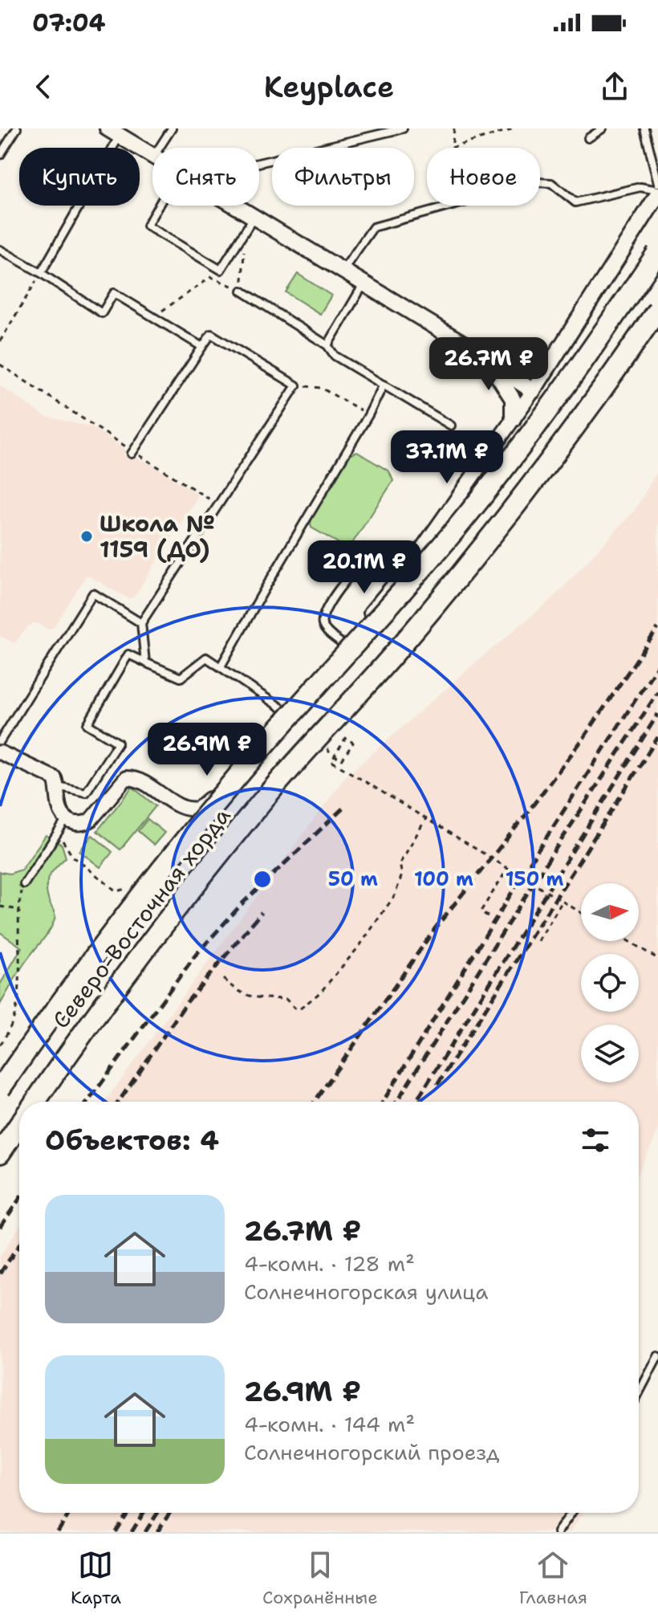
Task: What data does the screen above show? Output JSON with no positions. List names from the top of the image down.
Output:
{
  "streets": {
    "main road": ["Северо-Восточная хорда"]
  },
  "places": ["Школа № 1159 (ДО)"],
  "north": "right",
  "page": {
    "status": "07:04",
    "header": "Keyplace",
    "chip": [
      "Купить",
      "Снять",
      "Фильтры",
      "Новое"
    ],
    "price": [
      "26.7M ₽",
      "37.1M ₽",
      "20.1M ₽",
      "26.9M ₽"
    ],
    "heading": "Объектов: 4",
    "list": [
      {
        "name": "26.7M ₽",
        "note": "4-комн. · 128 m² · Солнечногорская улица"
      },
      {
        "name": "26.9M ₽",
        "note": "4-комн. · 144 m² · Солнечногорский проезд"
      }
    ],
    "tabs": ["Карта", "Сохранённые", "Главная"]
  },
  "rings": ["50 m", "100 m", "150 m"]
}
